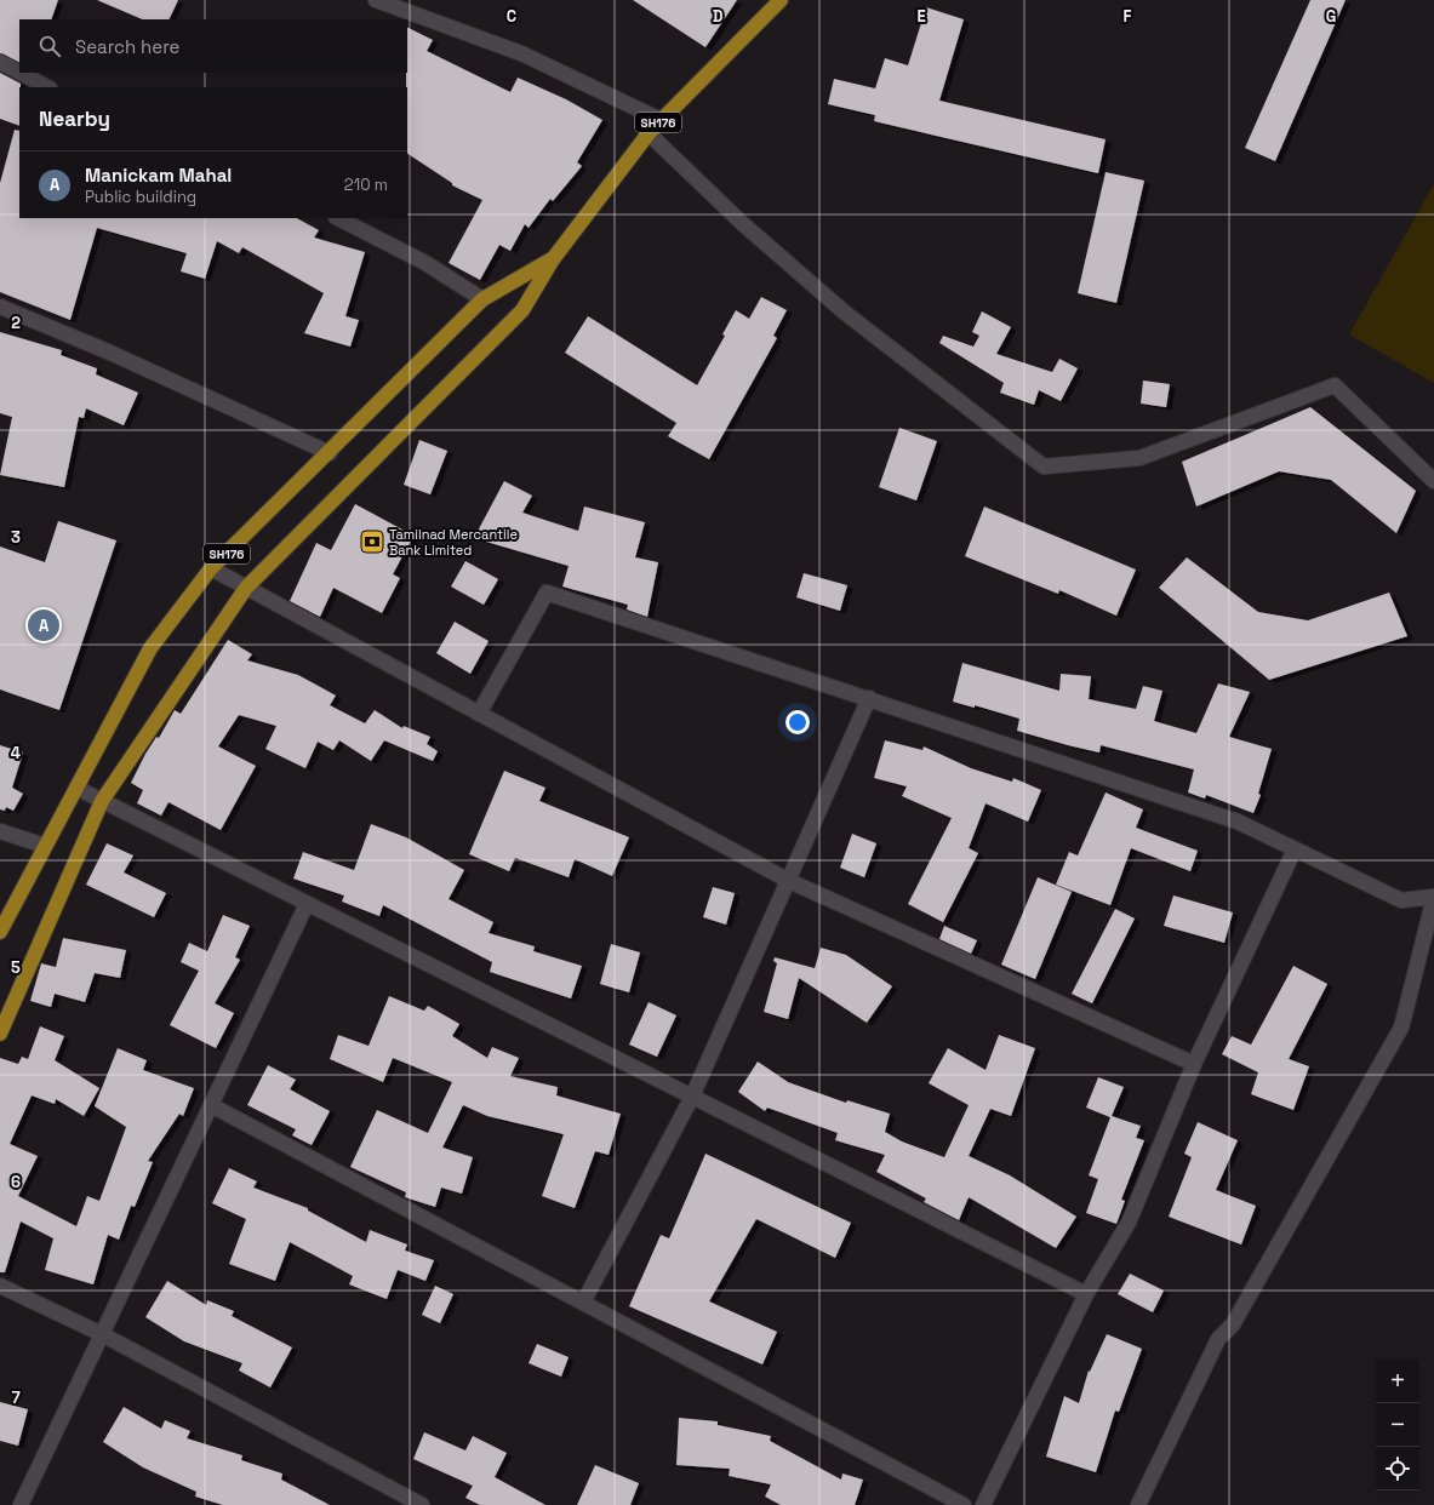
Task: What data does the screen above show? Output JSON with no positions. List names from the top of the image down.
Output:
{
  "streets": {
    "main road": ["SH176"]
  },
  "places": {
    "bank": ["Tamilnad Mercantile Bank Limited"]
  },
  "page": {
    "search": "Search here",
    "heading": "Nearby",
    "list": [
      {
        "mark": "A",
        "name": "Manickam Mahal",
        "note": "Public building",
        "value": "210 m"
      }
    ],
    "pins": "A",
    "map_buttons": ["+", "−"]
  },
  "grid": {
    "columns": [
      "C",
      "D",
      "E",
      "F",
      "G"
    ],
    "rows": [
      "2",
      "3",
      "4",
      "5",
      "6",
      "7"
    ]
  }
}
